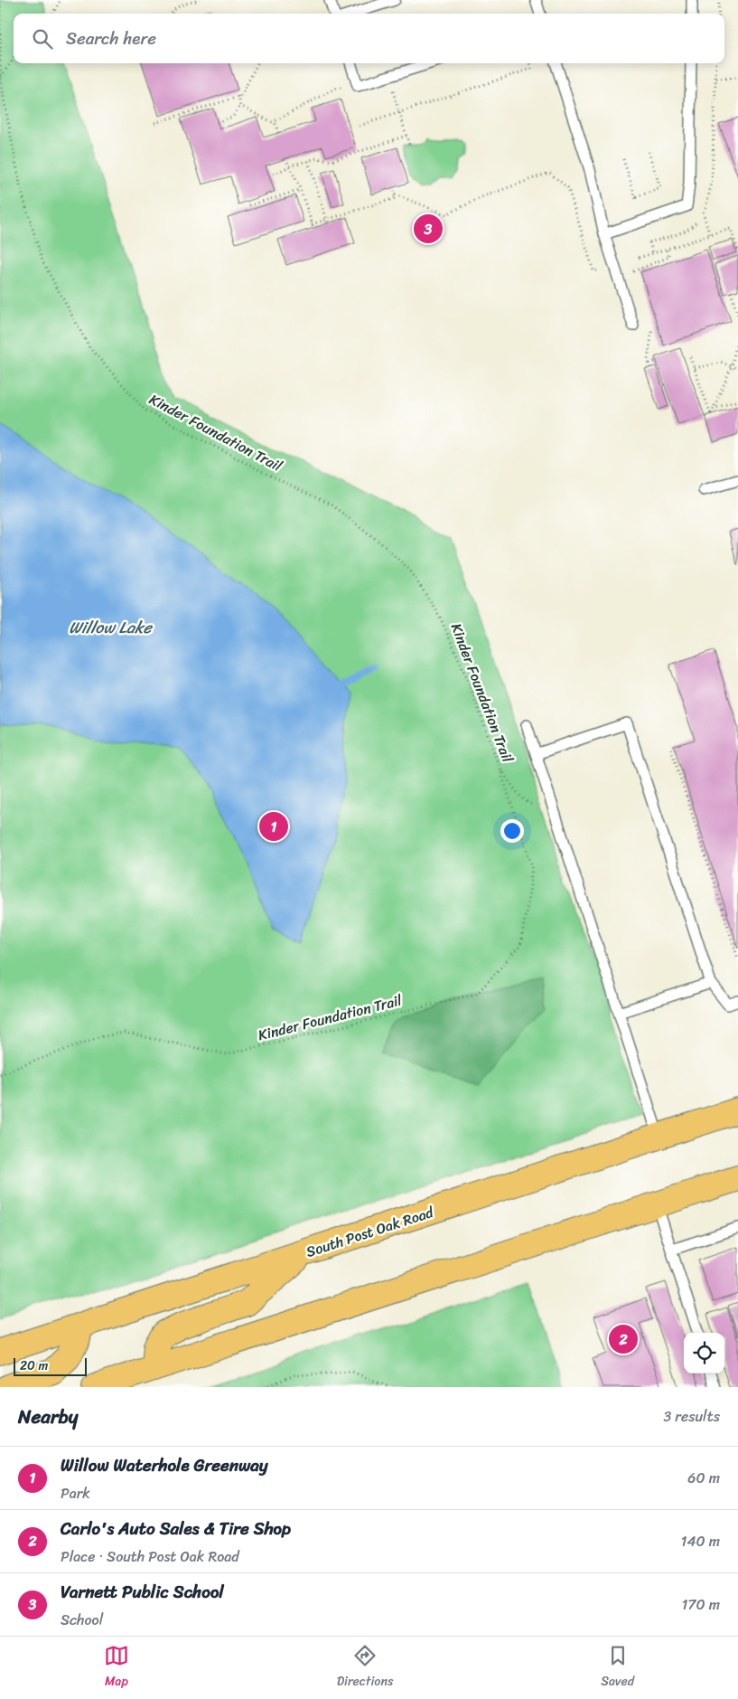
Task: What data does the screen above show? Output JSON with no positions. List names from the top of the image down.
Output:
{
  "streets": {
    "highway": ["South Post Oak Road"],
    "path": ["Kinder Foundation Trail"]
  },
  "water": ["Willow Lake"],
  "scale_bar": "20 m",
  "page": {
    "search": "Search here",
    "pins": ["3", "1", "2"],
    "scale": "20 m",
    "heading": ["Nearby", "3 results"],
    "list": [
      {
        "mark": "1",
        "name": "Willow Waterhole Greenway",
        "note": "Park",
        "value": "60 m"
      },
      {
        "mark": "2",
        "name": "Carlo's Auto Sales & Tire Shop",
        "note": "Place · South Post Oak Road",
        "value": "140 m"
      },
      {
        "mark": "3",
        "name": "Varnett Public School",
        "note": "School",
        "value": "170 m"
      }
    ],
    "nav": ["Map", "Directions", "Saved"]
  }
}
